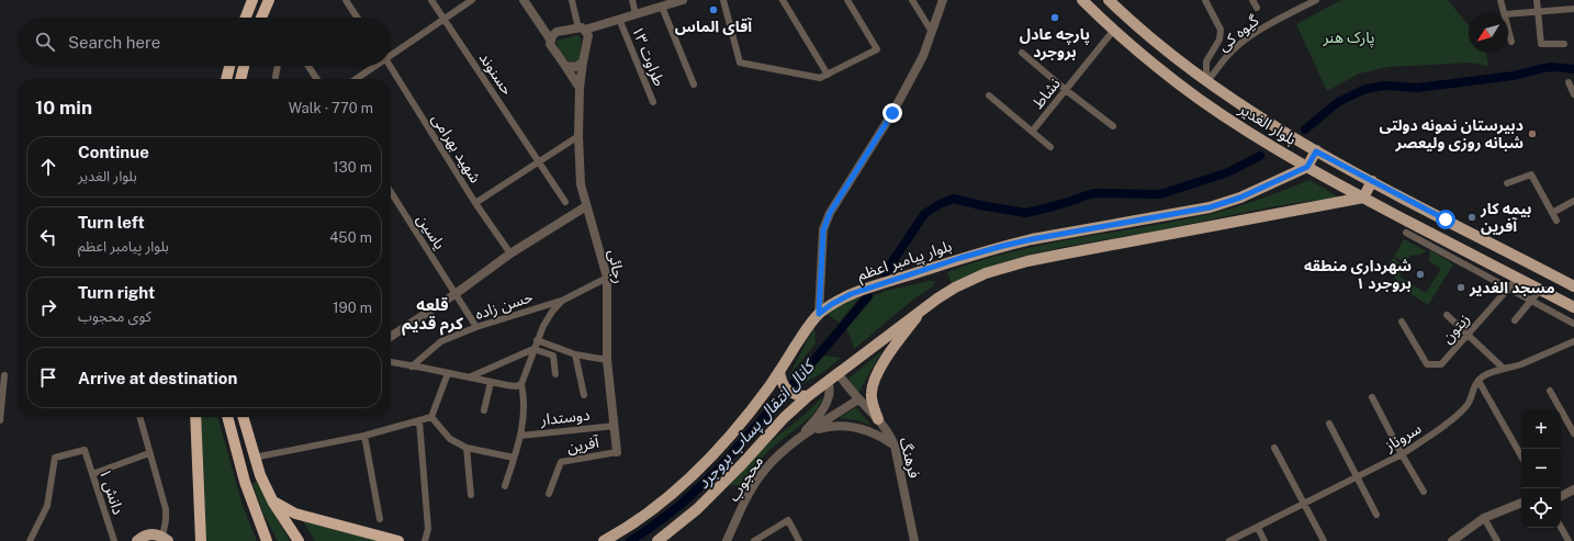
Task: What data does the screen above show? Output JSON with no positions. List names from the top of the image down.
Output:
{
  "streets": {
    "main road": ["بلوار الغدیر", "بلوار پیامبر اعظم"],
    "street": [
      "گیوه کی",
      "طراوت ۱۳",
      "حسنوند",
      "نشاط",
      "شهید بهرامی",
      "یاسین",
      "رجائی",
      "حسن زاده",
      "زیتون",
      "دوستدار",
      "سروناز",
      "آفرین",
      "فرهنگ",
      "محجوب",
      "دانش ۱"
    ]
  },
  "crossings": [
    ["گیوه کی", "بلوار الغدیر"],
    ["نشاط", "بلوار الغدیر"],
    ["بلوار الغدیر", "بلوار پیامبر اعظم"],
    ["بلوار الغدیر", "زیتون"],
    ["یاسین", "حسن زاده"],
    ["رجائی", "حسن زاده"],
    ["رجائی", "دوستدار"],
    ["رجائی", "آفرین"]
  ],
  "districts": ["قلعه کرم قدیم"],
  "water": ["کانال انتقال پساب بروجرد"],
  "parks": ["پارک هنر"],
  "places": [
    "آقای الماس",
    "پارچه عادل بروجرد",
    "دبیرستان نمونه دولتی شبانه روزی ولیعصر",
    "بیمه کار آفرین",
    "شهرداری منطقه ۱ بروجرد",
    "مسجد الغدیر"
  ],
  "north": "bottom left",
  "page": {
    "search": "Search here",
    "heading": ["10 min", "Walk · 770 m"],
    "list": [
      ["Continue", "بلوار الغدیر", "130 m"],
      ["Turn left", "بلوار پیامبر اعظم", "450 m"],
      ["Turn right", "کوی محجوب", "190 m"],
      "Arrive at destination"
    ],
    "map_buttons": ["+", "−"]
  }
}
